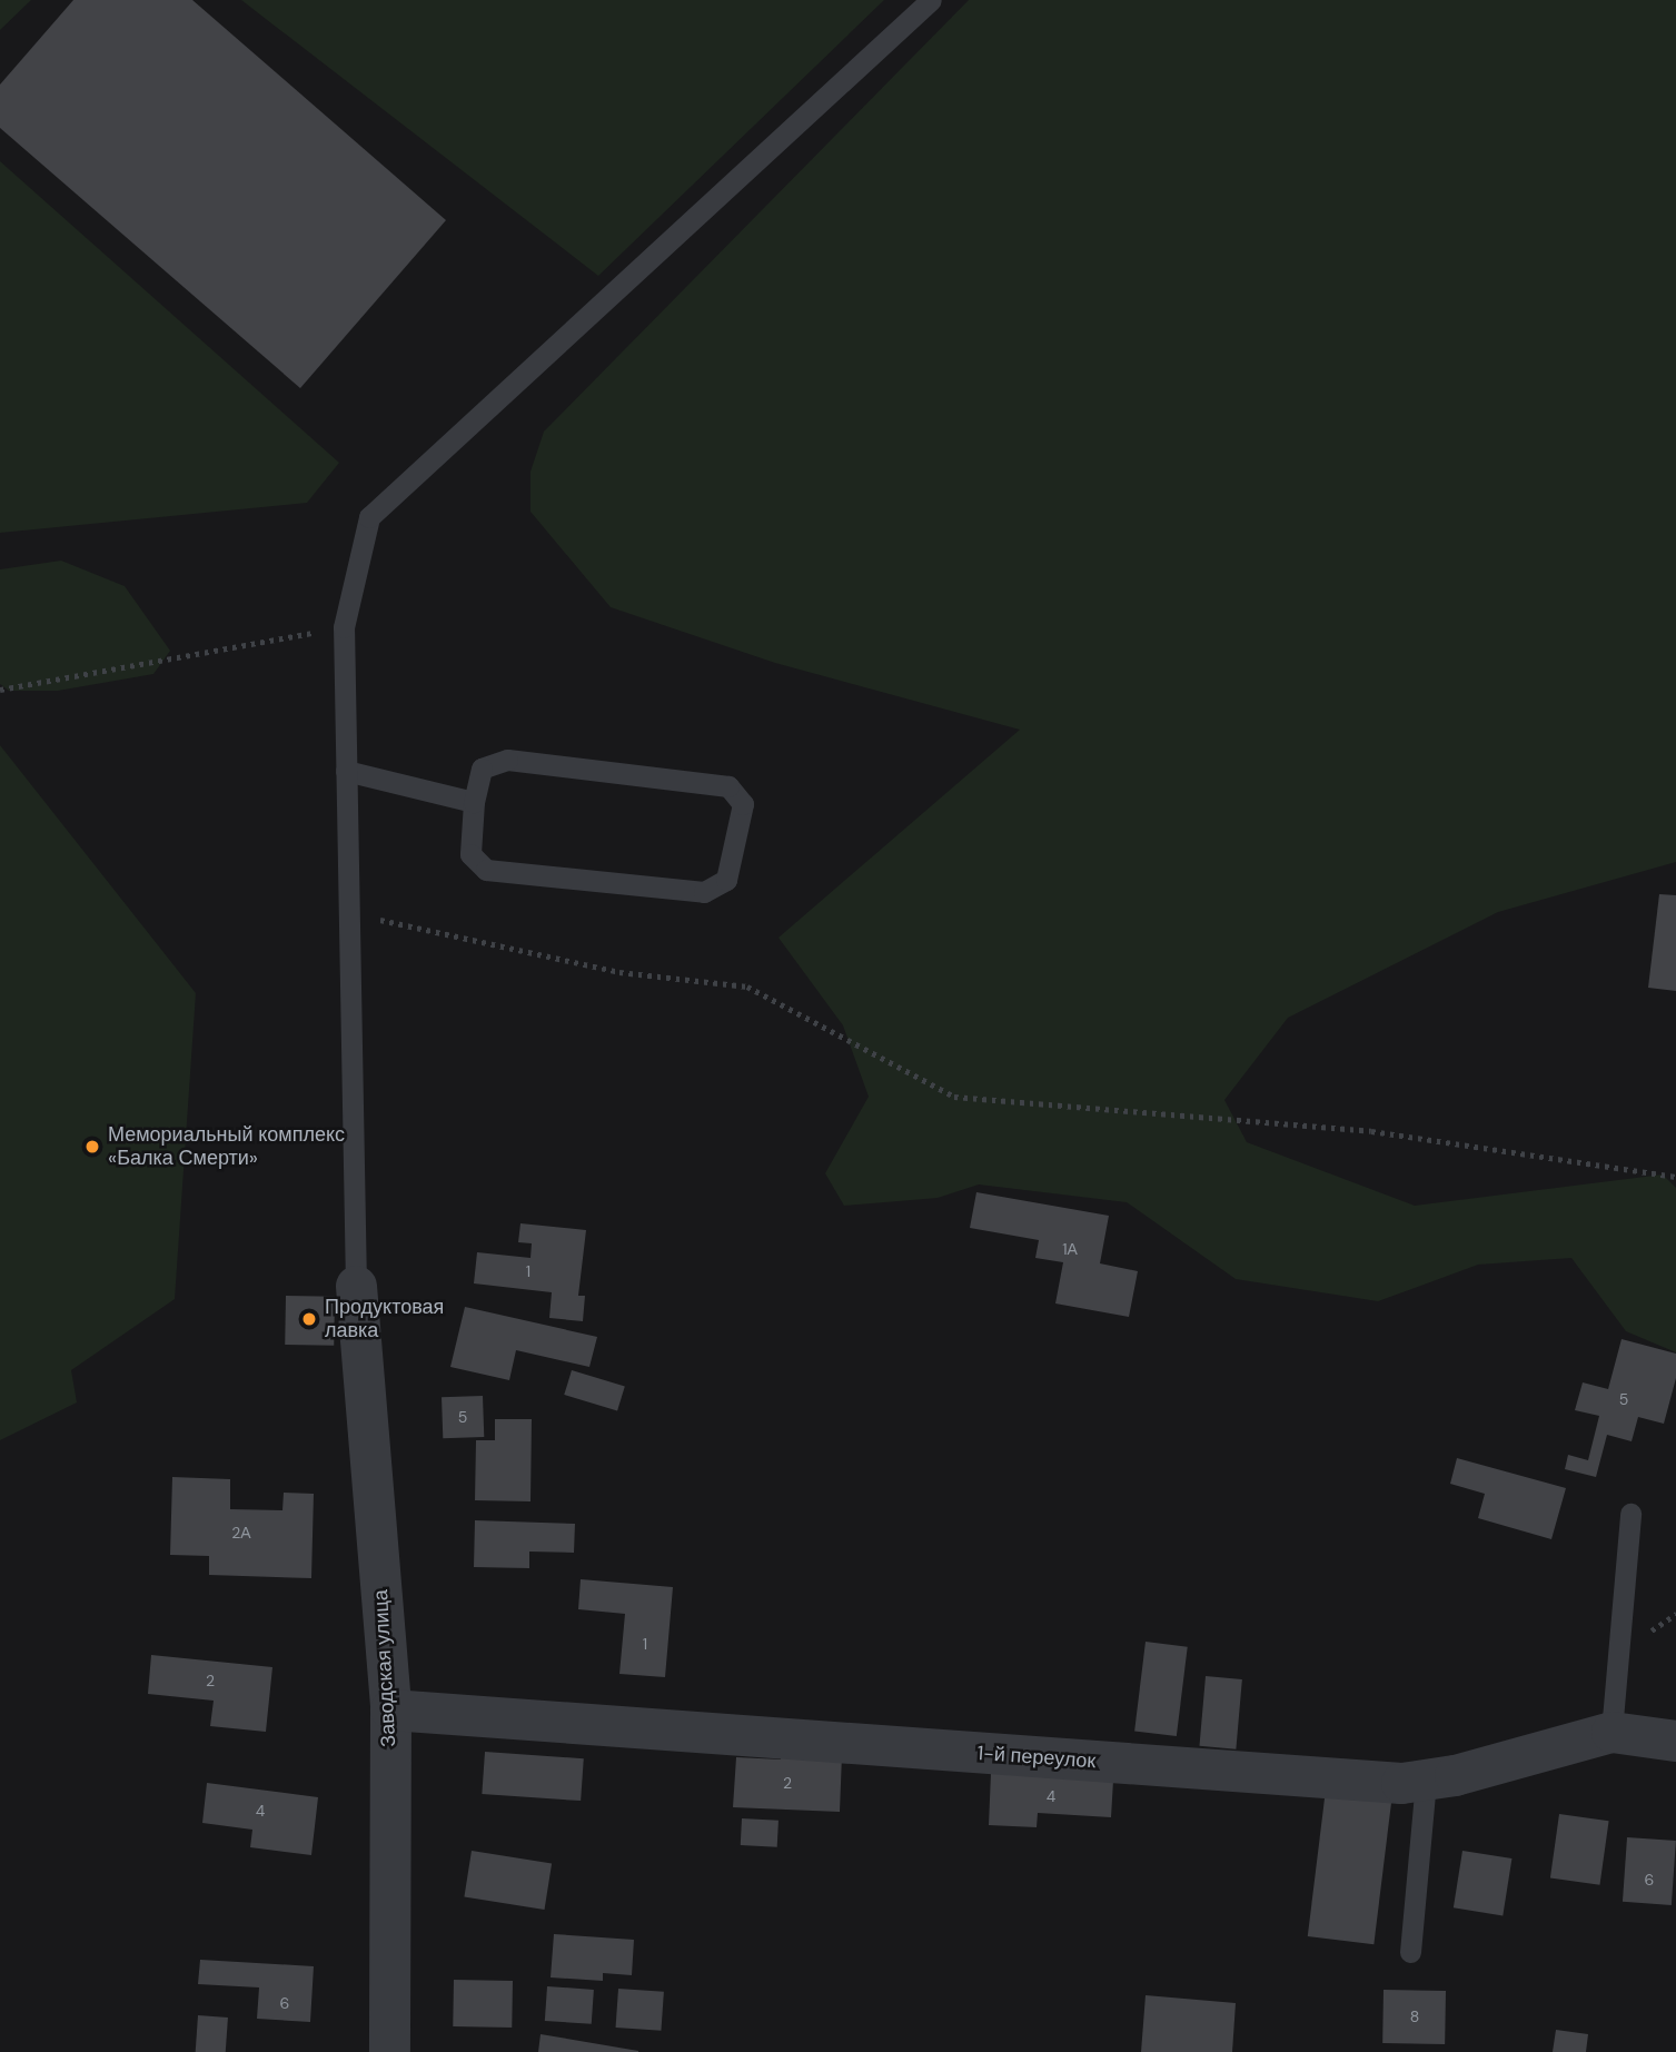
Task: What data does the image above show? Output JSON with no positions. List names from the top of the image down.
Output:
{
  "streets": {
    "street": ["Заводская улица", "1-й переулок"]
  },
  "crossings": [
    ["Заводская улица", "1-й переулок"]
  ],
  "places": ["Мемориальный комплекс «Балка Смерти»", "Продуктовая лавка"],
  "house_numbers": [
    "1А",
    "1",
    "5",
    "5",
    "2А",
    "1",
    "2",
    "2",
    "4",
    "4",
    "6",
    "6",
    "8"
  ]
}
